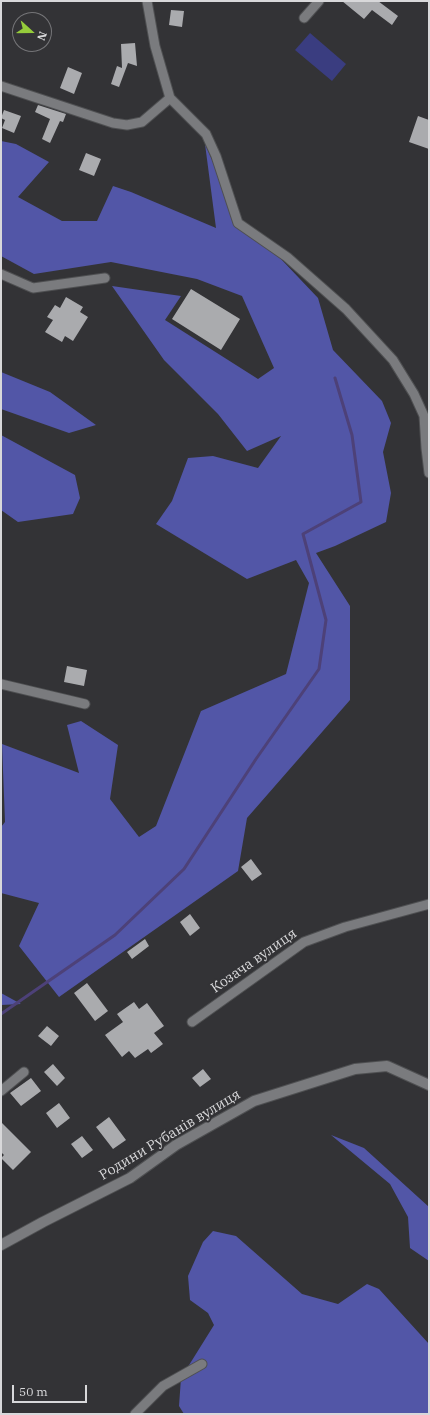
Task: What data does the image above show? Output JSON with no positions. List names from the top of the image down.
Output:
{
  "streets": {
    "street": ["Козача вулиця", "Родини Рубанів вулиця"]
  },
  "scale_bar": "50 m",
  "north": "right"
}
